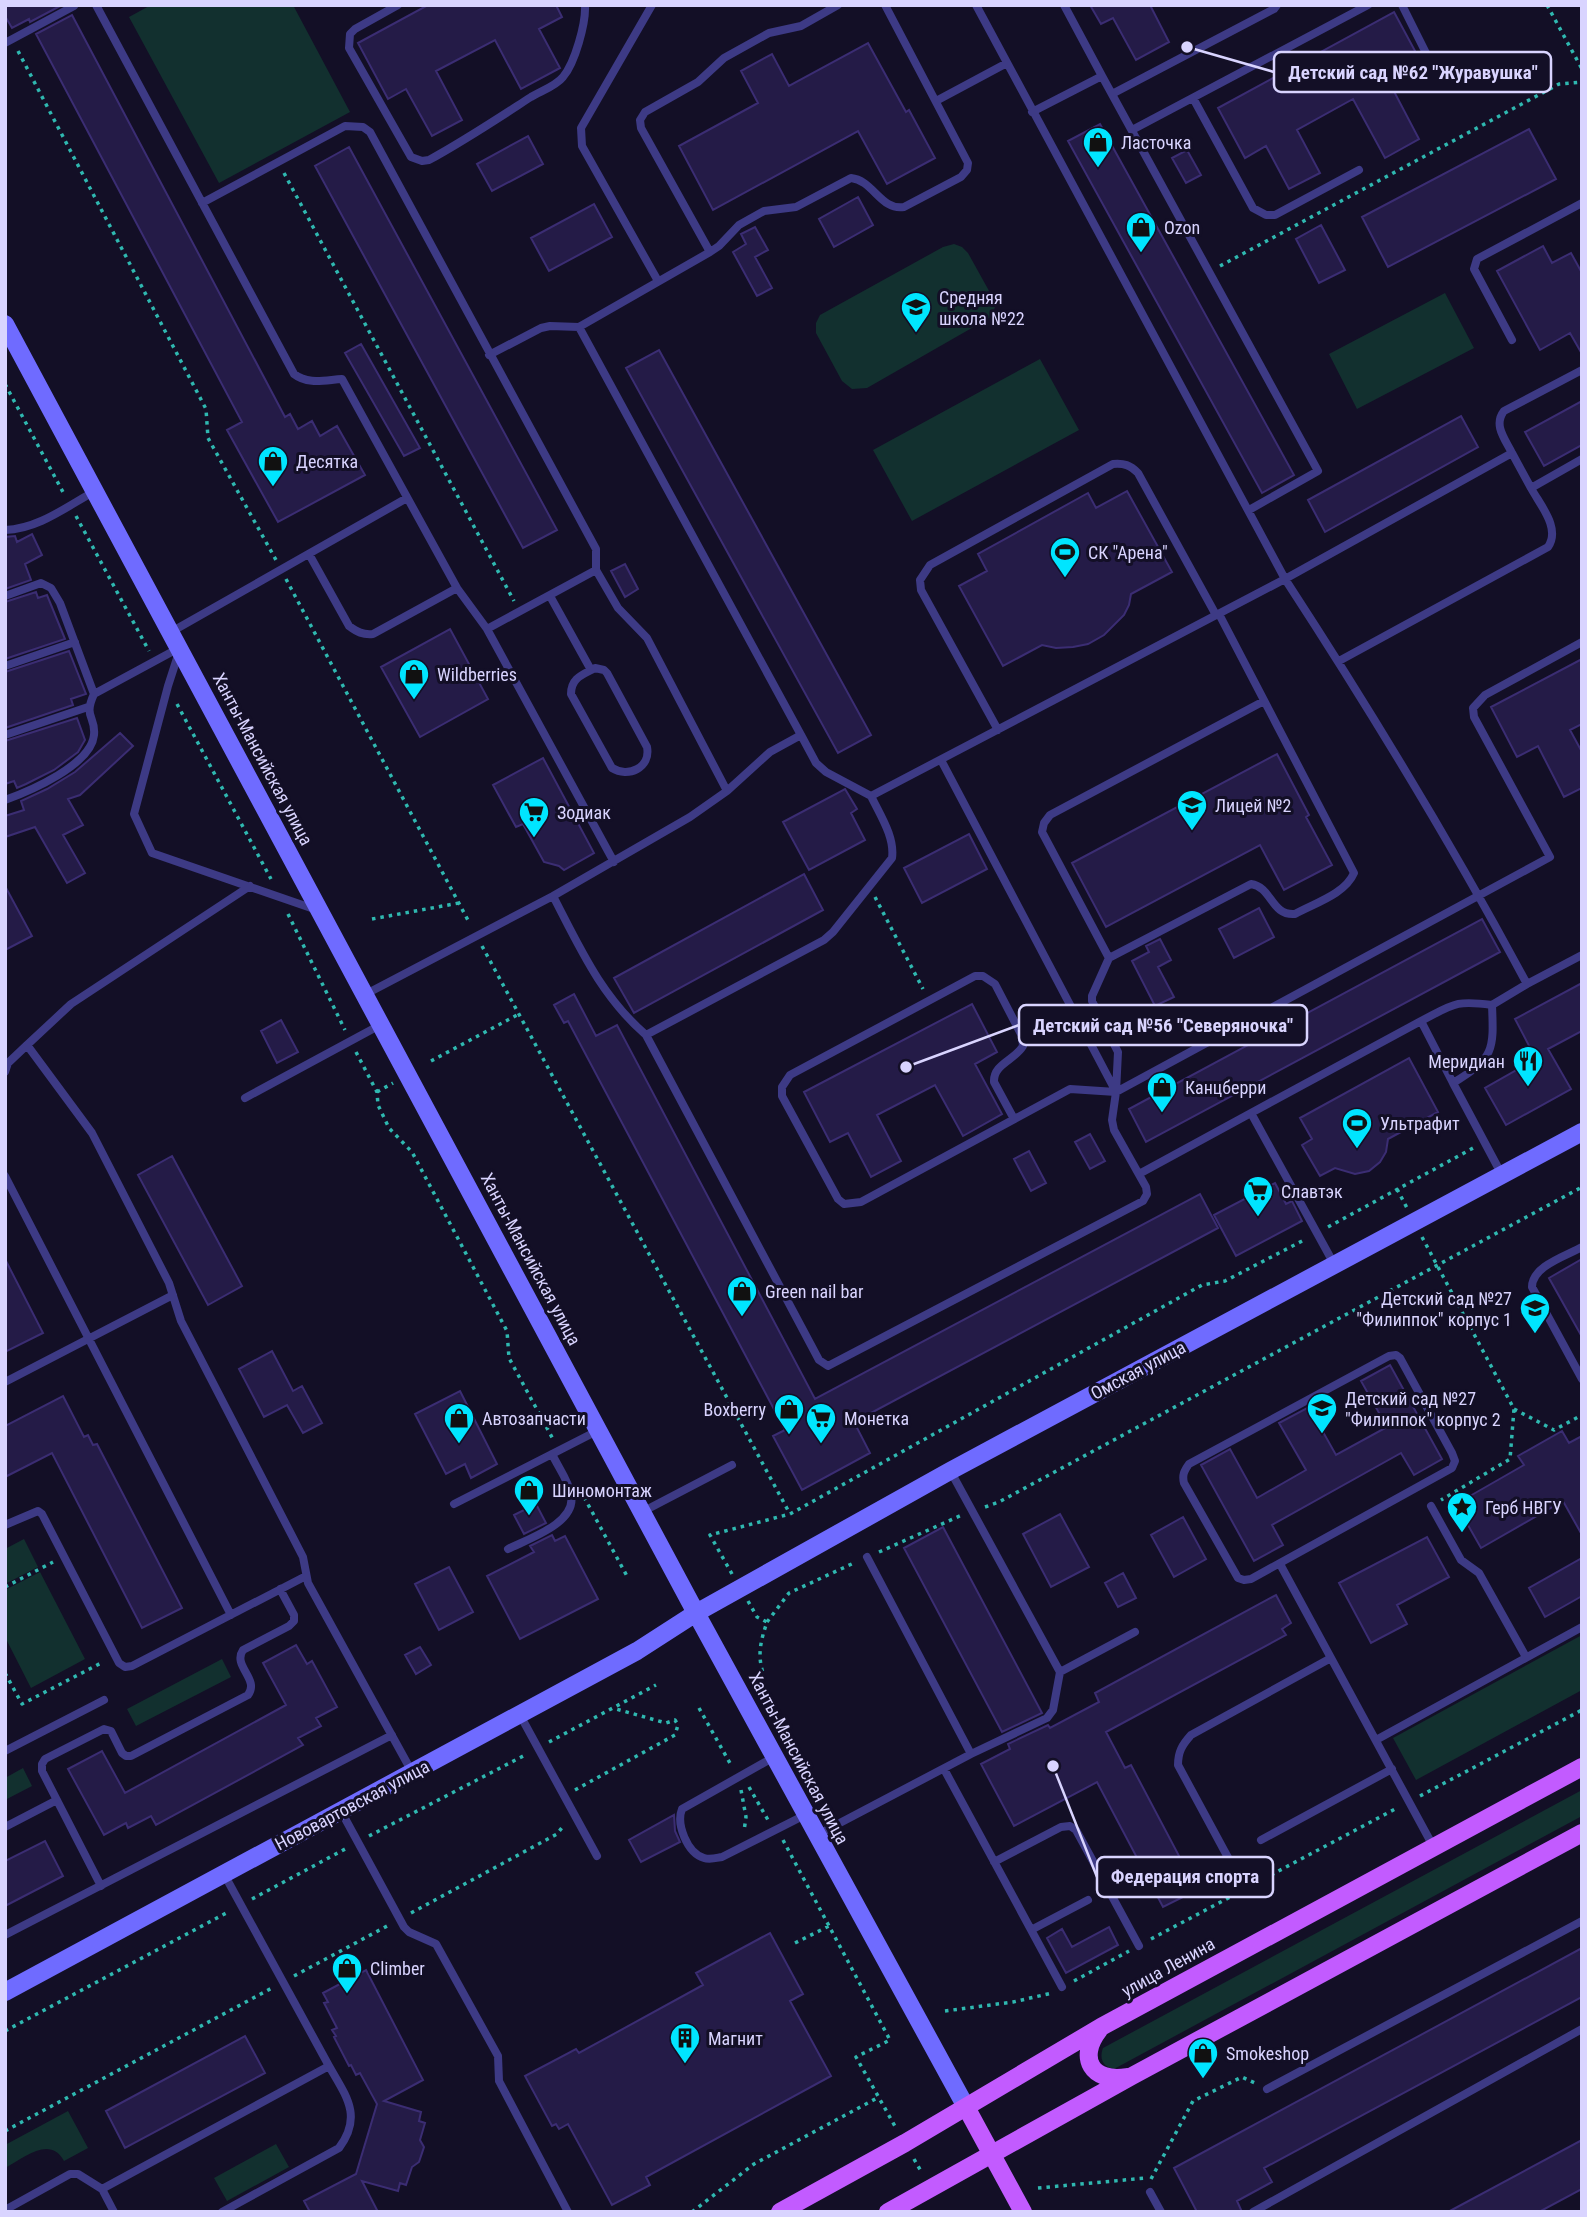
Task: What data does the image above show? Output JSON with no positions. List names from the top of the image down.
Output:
{
  "streets": {
    "main road": [
      "Ханты-Мансийская улица",
      "Омская улица",
      "Нововартовская улица",
      "улица Ленина"
    ]
  },
  "crossings": [
    ["Ханты-Мансийская улица", "Омская улица"],
    ["Ханты-Мансийская улица", "Нововартовская улица"],
    ["Ханты-Мансийская улица", "улица Ленина"],
    ["Омская улица", "Нововартовская улица"]
  ],
  "places": {
    "other": ["Детский сад №62 \"Журавушка\"", "Детский сад №56 \"Северяночка\"", "Федерация спорта"],
    "shop": [
      "Ласточка",
      "Ozon",
      "Десятка",
      "Wildberries",
      "Канцберри",
      "Green nail bar",
      "Boxberry",
      "Автозапчасти",
      "Шиномонтаж",
      "Climber",
      "Smokeshop"
    ],
    "school or university": [
      "Средняя школа №22",
      "Лицей №2",
      "Детский сад №27 \"Филиппок\" корпус 1",
      "Детский сад №27 \"Филиппок\" корпус 2"
    ],
    "sports": ["СК \"Арена\"", "Ультрафит"],
    "supermarket": ["Зодиак", "Славтэк", "Монетка"],
    "restaurant": ["Меридиан"],
    "place": ["Герб НВГУ"],
    "building": ["Магнит"]
  }
}
